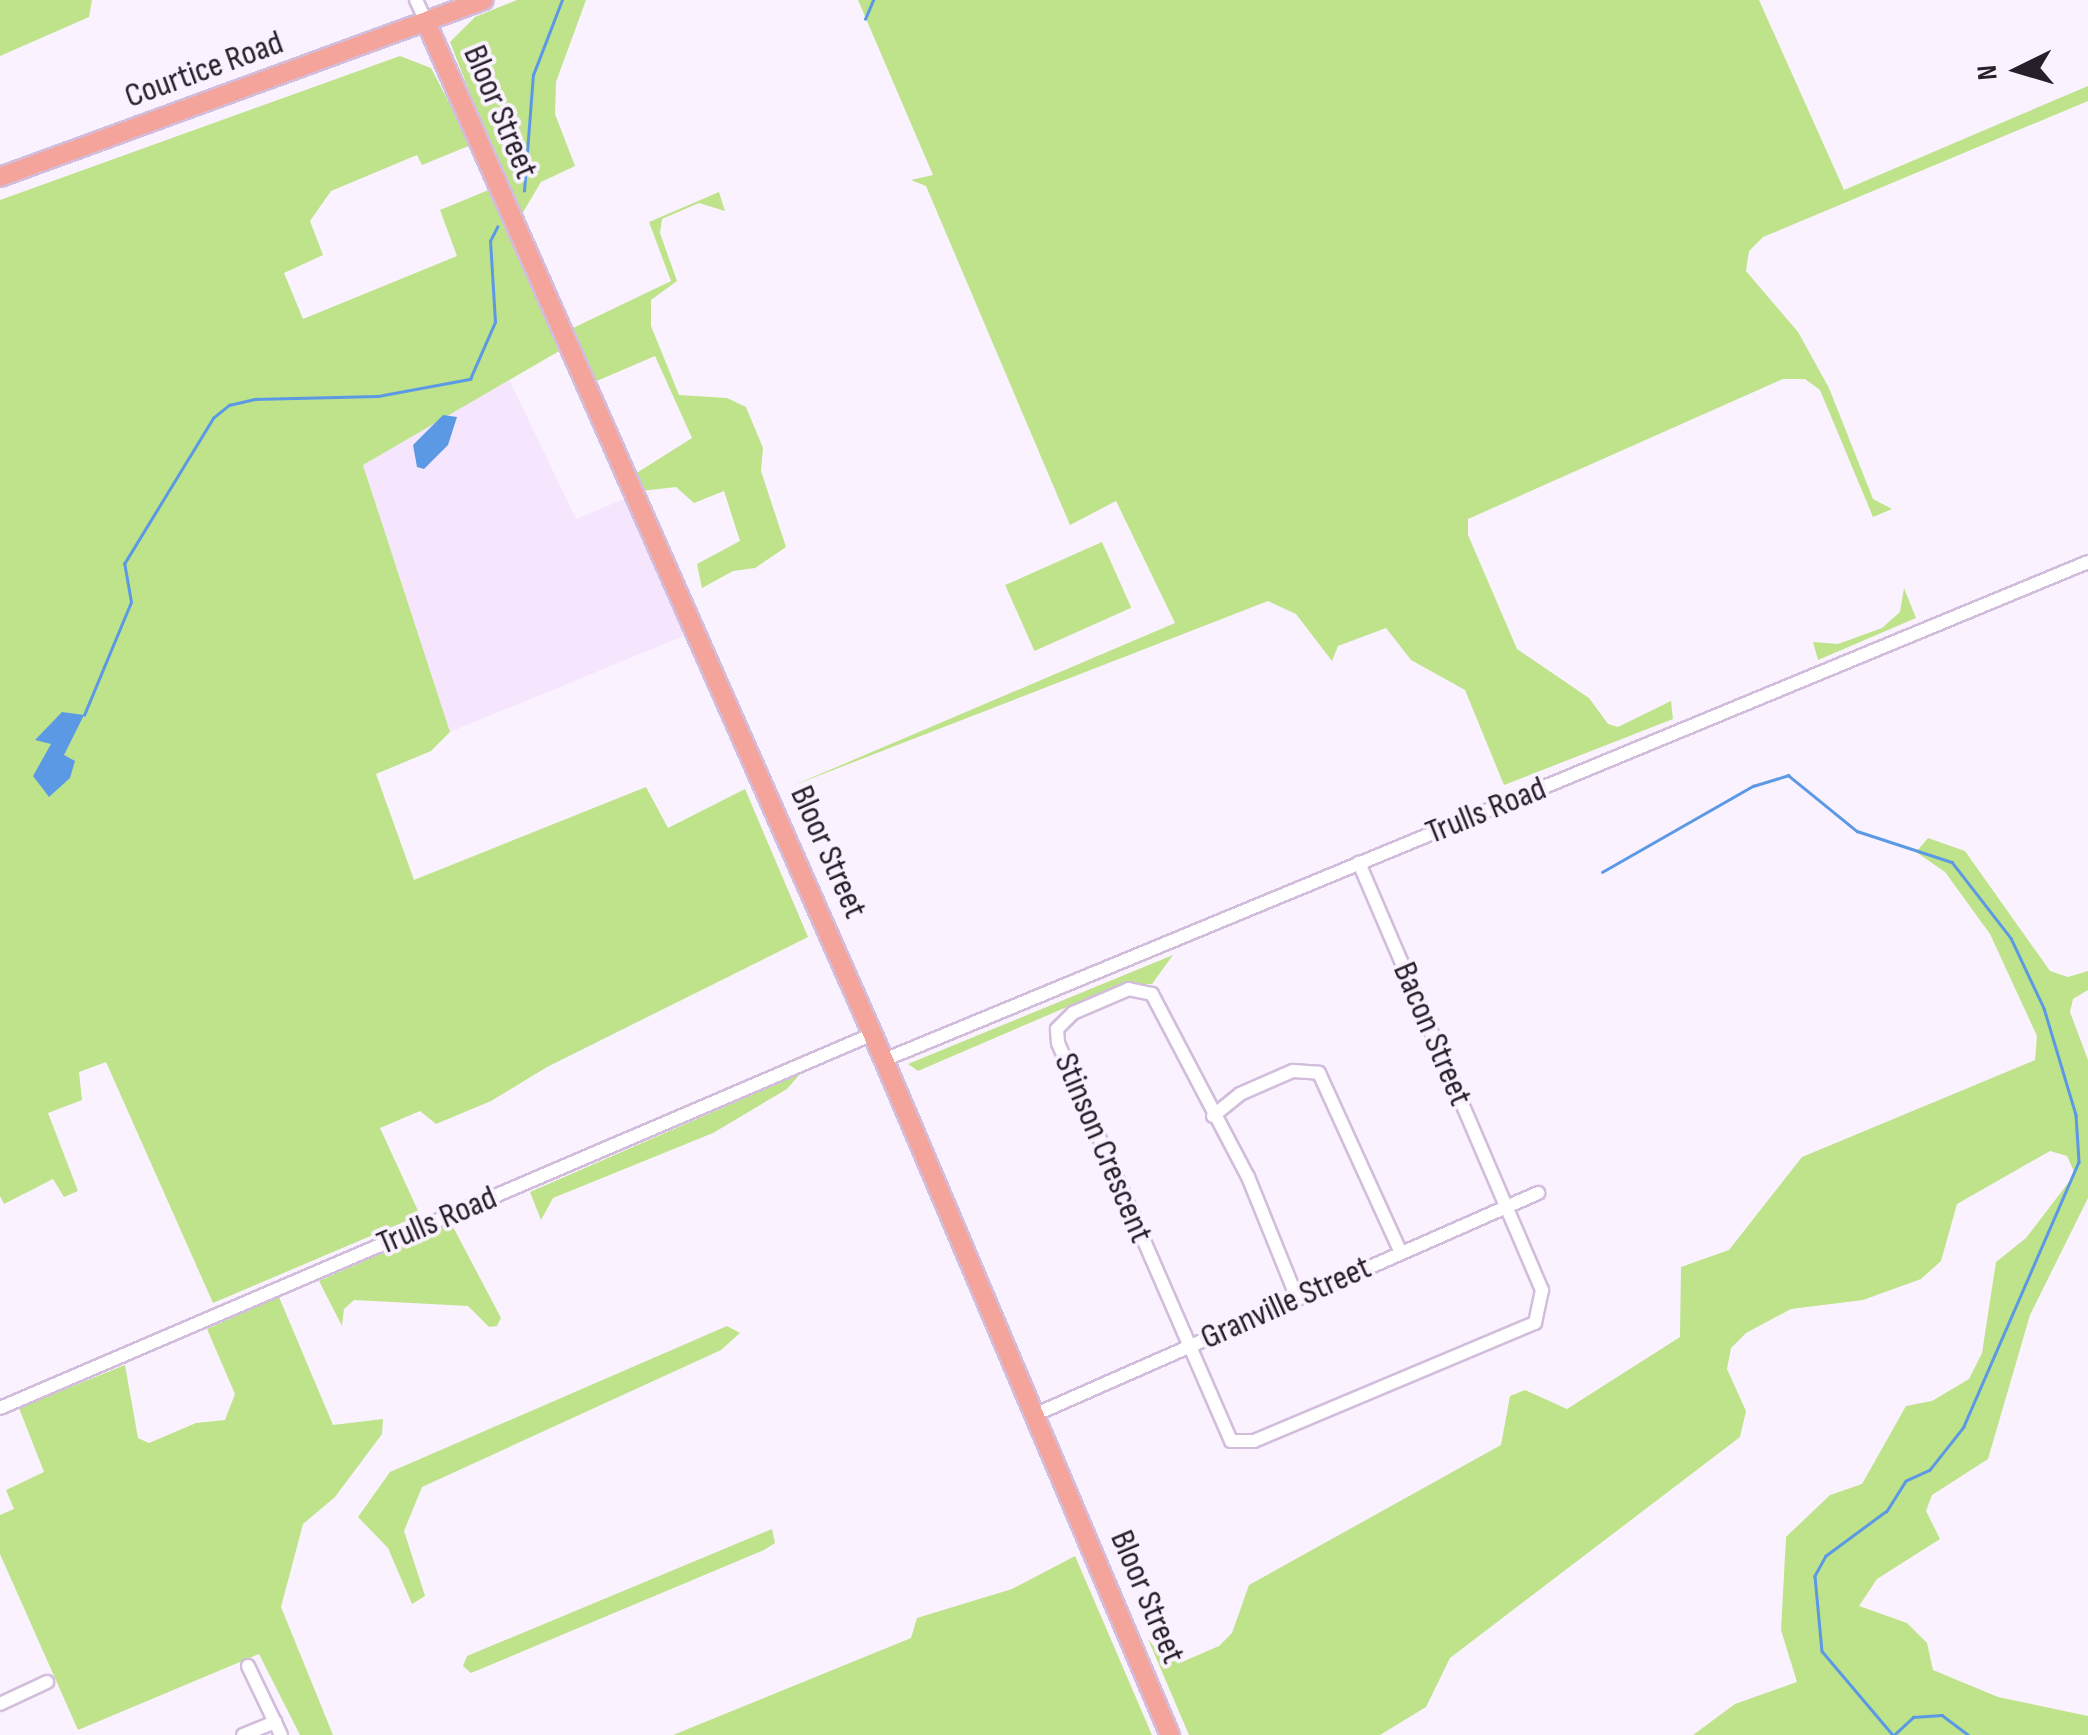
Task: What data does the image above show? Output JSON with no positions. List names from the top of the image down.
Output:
{
  "streets": {
    "main road": ["Courtice Road", "Bloor Street"],
    "street": [
      "Trulls Road",
      "Bacon Street",
      "Stinson Crescent",
      "Granville Street"
    ]
  },
  "crossings": [
    ["Courtice Road", "Bloor Street"],
    ["Bloor Street", "Trulls Road"],
    ["Bloor Street", "Granville Street"],
    ["Trulls Road", "Bacon Street"],
    ["Bacon Street", "Stinson Crescent"],
    ["Bacon Street", "Granville Street"],
    ["Stinson Crescent", "Granville Street"]
  ],
  "north": "left"
}
